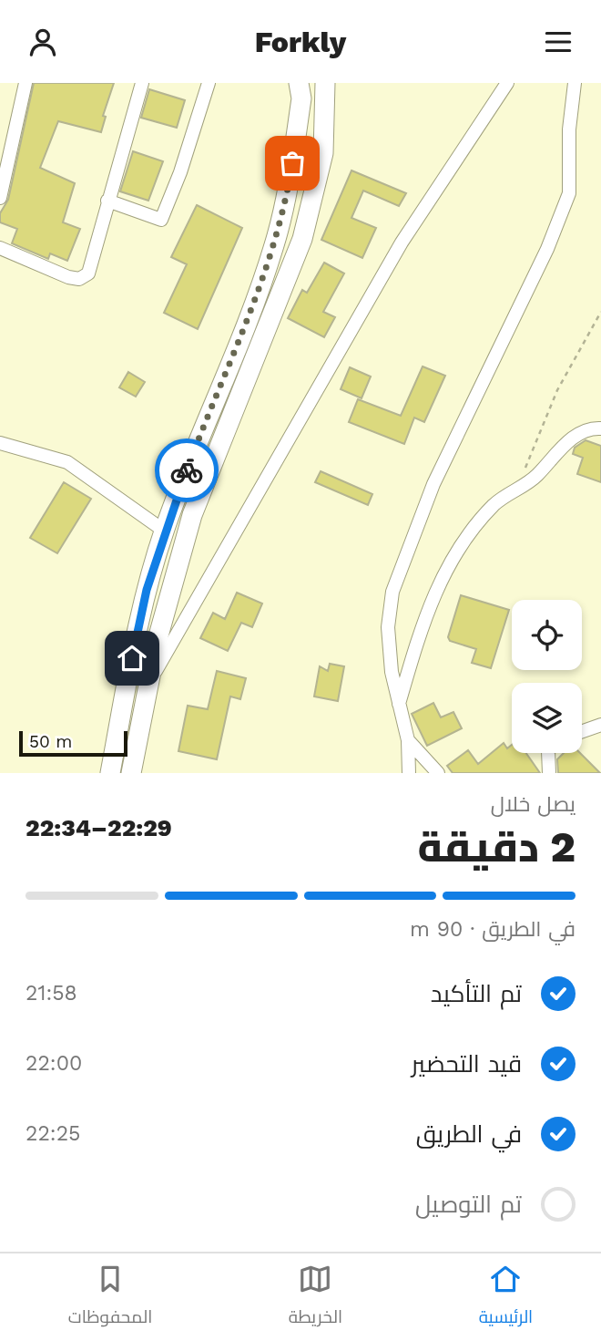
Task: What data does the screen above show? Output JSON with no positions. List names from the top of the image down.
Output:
{
  "scale_bar": "50 m",
  "page": {
    "header": "Forkly",
    "scale": "50 m",
    "heading": ["2 دقيقة", "يصل خلال", "22:29–22:34"],
    "bar": "في الطريق · 90 m",
    "list": [
      ["تم التأكيد", "21:58"],
      ["قيد التحضير", "22:00"],
      ["في الطريق", "22:25"],
      "تم التوصيل"
    ],
    "tabs": ["الرئيسية", "الخريطة", "المحفوظات"]
  }
}
